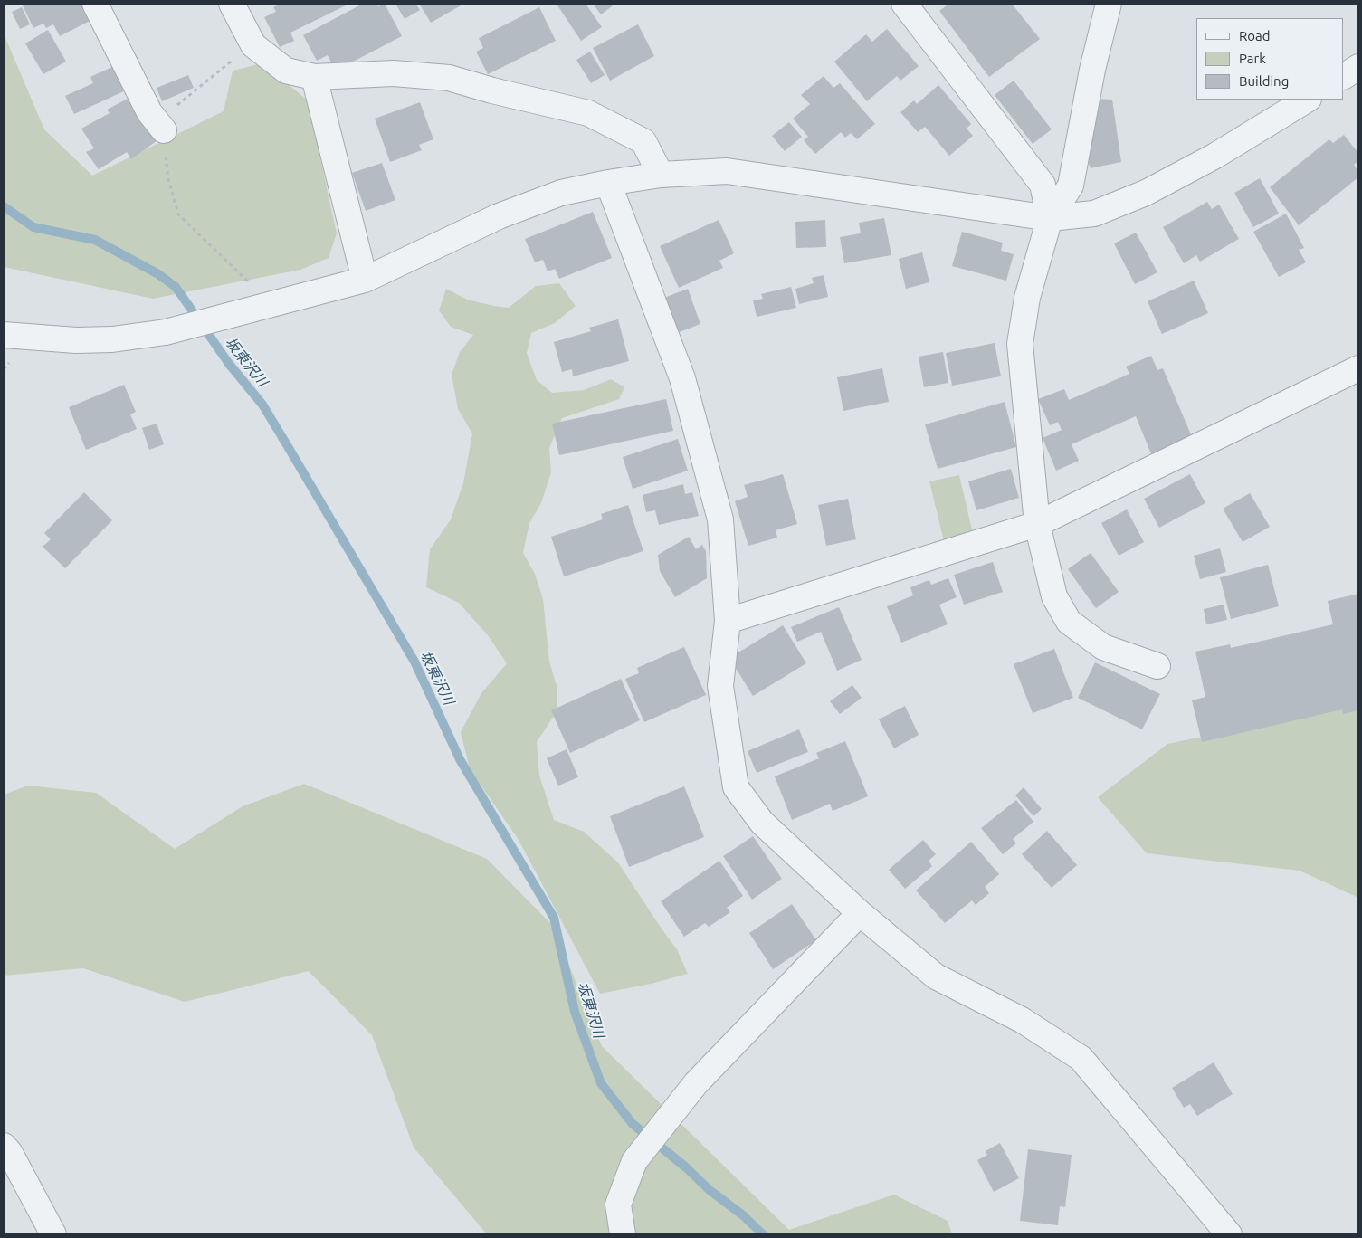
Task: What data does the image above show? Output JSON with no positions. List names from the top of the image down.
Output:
{
  "water": ["坂東沢川"],
  "legend": ["Road", "Park", "Building"]
}
